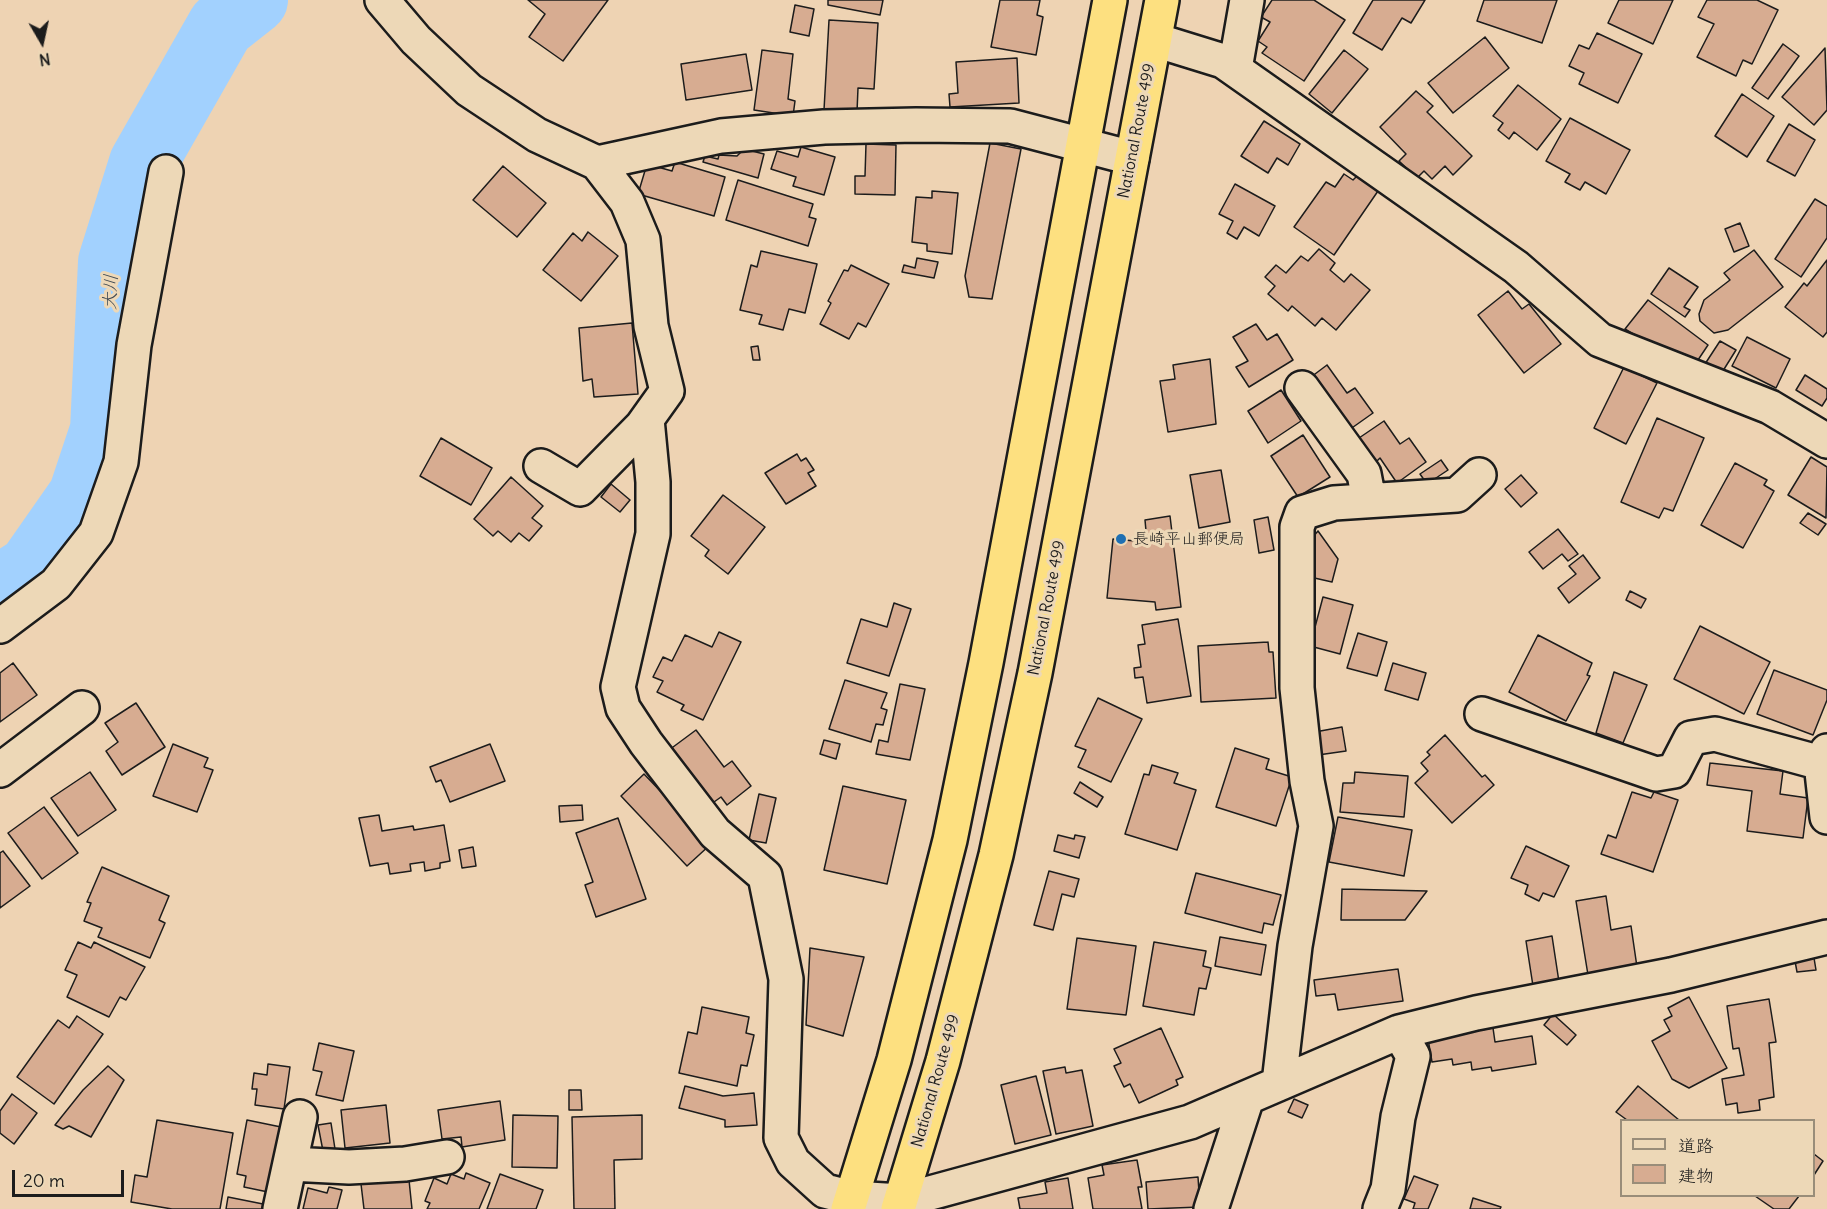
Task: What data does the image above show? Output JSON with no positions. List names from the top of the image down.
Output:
{
  "streets": {
    "highway": ["National Route 499"]
  },
  "water": ["大川"],
  "places": ["長崎平山郵便局"],
  "legend": ["道路", "建物"],
  "scale_bar": "20 m",
  "north": "bottom"
}
